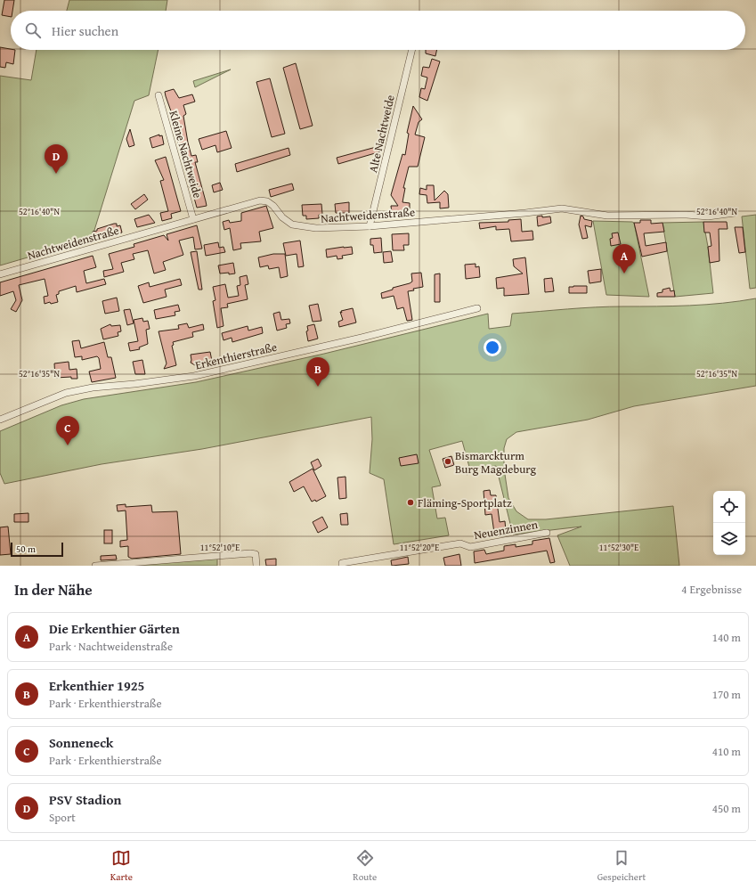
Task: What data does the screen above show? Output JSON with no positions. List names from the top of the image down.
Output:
{
  "streets": {
    "street": [
      "Alte Nachtweide",
      "Kleine Nachtweide",
      "Nachtweidenstraße",
      "Erkenthierstraße",
      "Neuenzinnen"
    ]
  },
  "crossings": [
    ["Alte Nachtweide", "Nachtweidenstraße"],
    ["Kleine Nachtweide", "Nachtweidenstraße"]
  ],
  "places": ["Bismarckturm Burg Magdeburg", "Fläming-Sportplatz"],
  "scale_bar": "50 m",
  "page": {
    "search": "Hier suchen",
    "pins": [
      "D",
      "A",
      "B",
      "C"
    ],
    "scale": "50 m",
    "heading": ["In der Nähe", "4 Ergebnisse"],
    "list": [
      {
        "mark": "A",
        "name": "Die Erkenthier Gärten",
        "note": "Park · Nachtweidenstraße",
        "value": "140 m"
      },
      {
        "mark": "B",
        "name": "Erkenthier 1925",
        "note": "Park · Erkenthierstraße",
        "value": "170 m"
      },
      {
        "mark": "C",
        "name": "Sonneneck",
        "note": "Park · Erkenthierstraße",
        "value": "410 m"
      },
      {
        "mark": "D",
        "name": "PSV Stadion",
        "note": "Sport",
        "value": "450 m"
      }
    ],
    "nav": ["Karte", "Route", "Gespeichert"]
  },
  "coordinates": [
    "52°16'40\"N",
    "52°16'35\"N",
    "11°52'10\"E",
    "11°52'20\"E",
    "11°52'30\"E"
  ]
}
